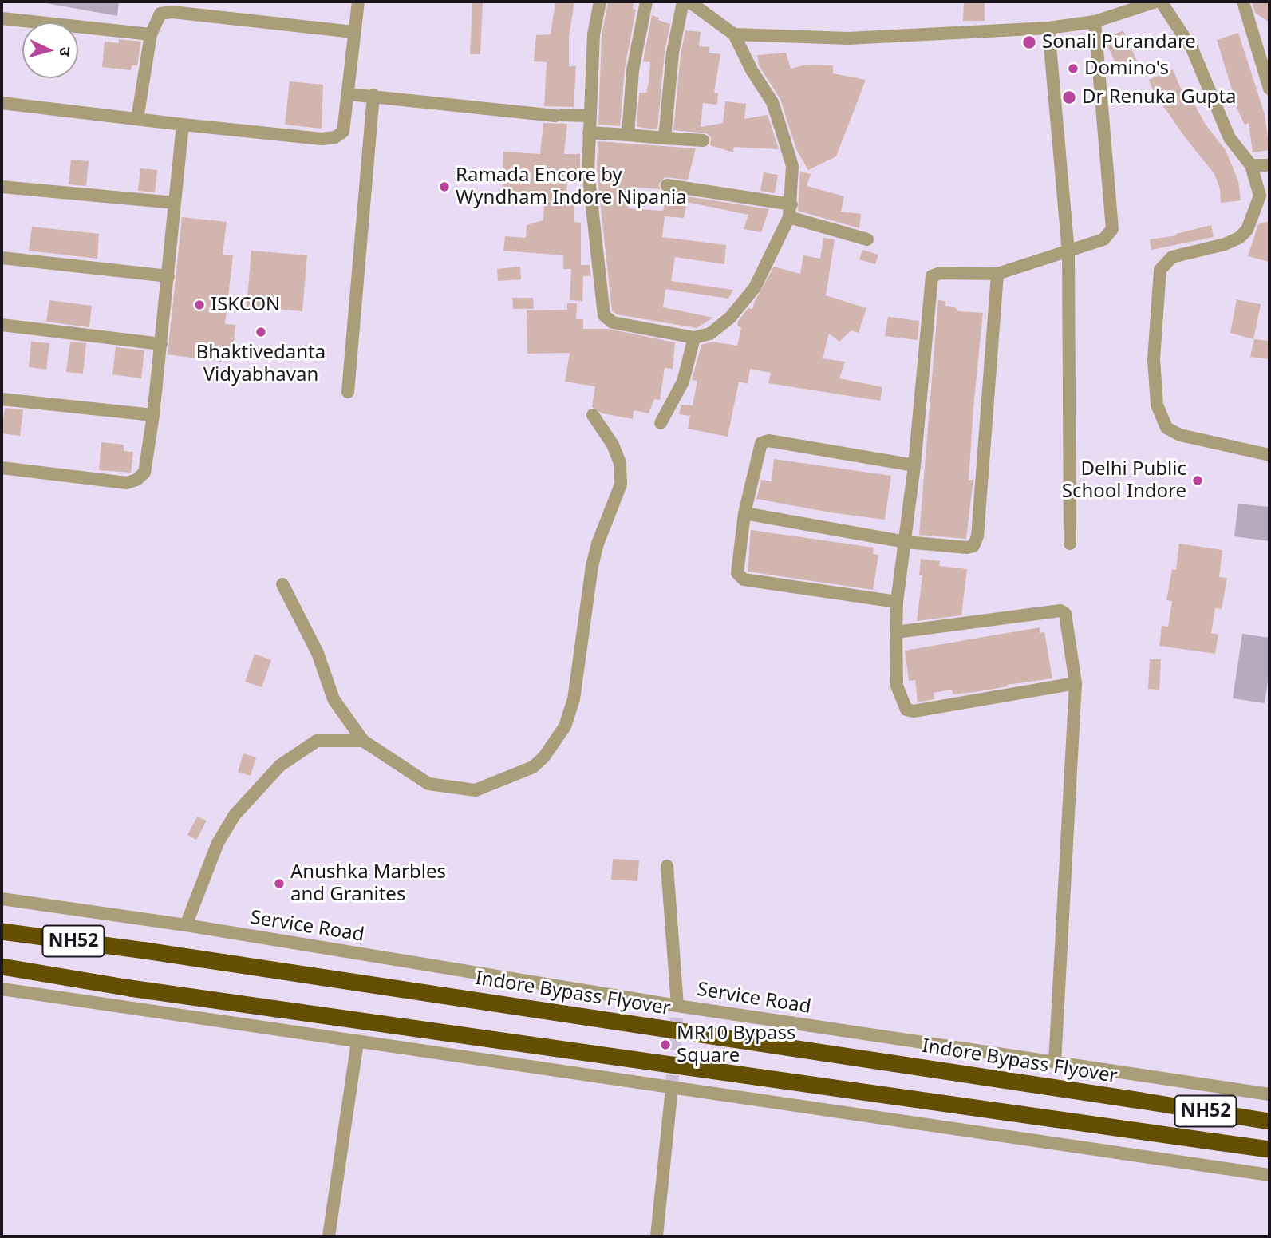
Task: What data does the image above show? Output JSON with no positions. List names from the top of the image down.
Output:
{
  "streets": {
    "highway": ["NH52", "Indore Bypass Flyover"],
    "street": ["Service Road"]
  },
  "places": [
    "Sonali Purandare",
    "Domino's",
    "Dr Renuka Gupta",
    "Ramada Encore by Wyndham Indore Nipania",
    "ISKCON",
    "Bhaktivedanta Vidyabhavan",
    "Delhi Public School Indore",
    "Anushka Marbles and Granites",
    "MR10 Bypass Square"
  ],
  "north": "right"
}
